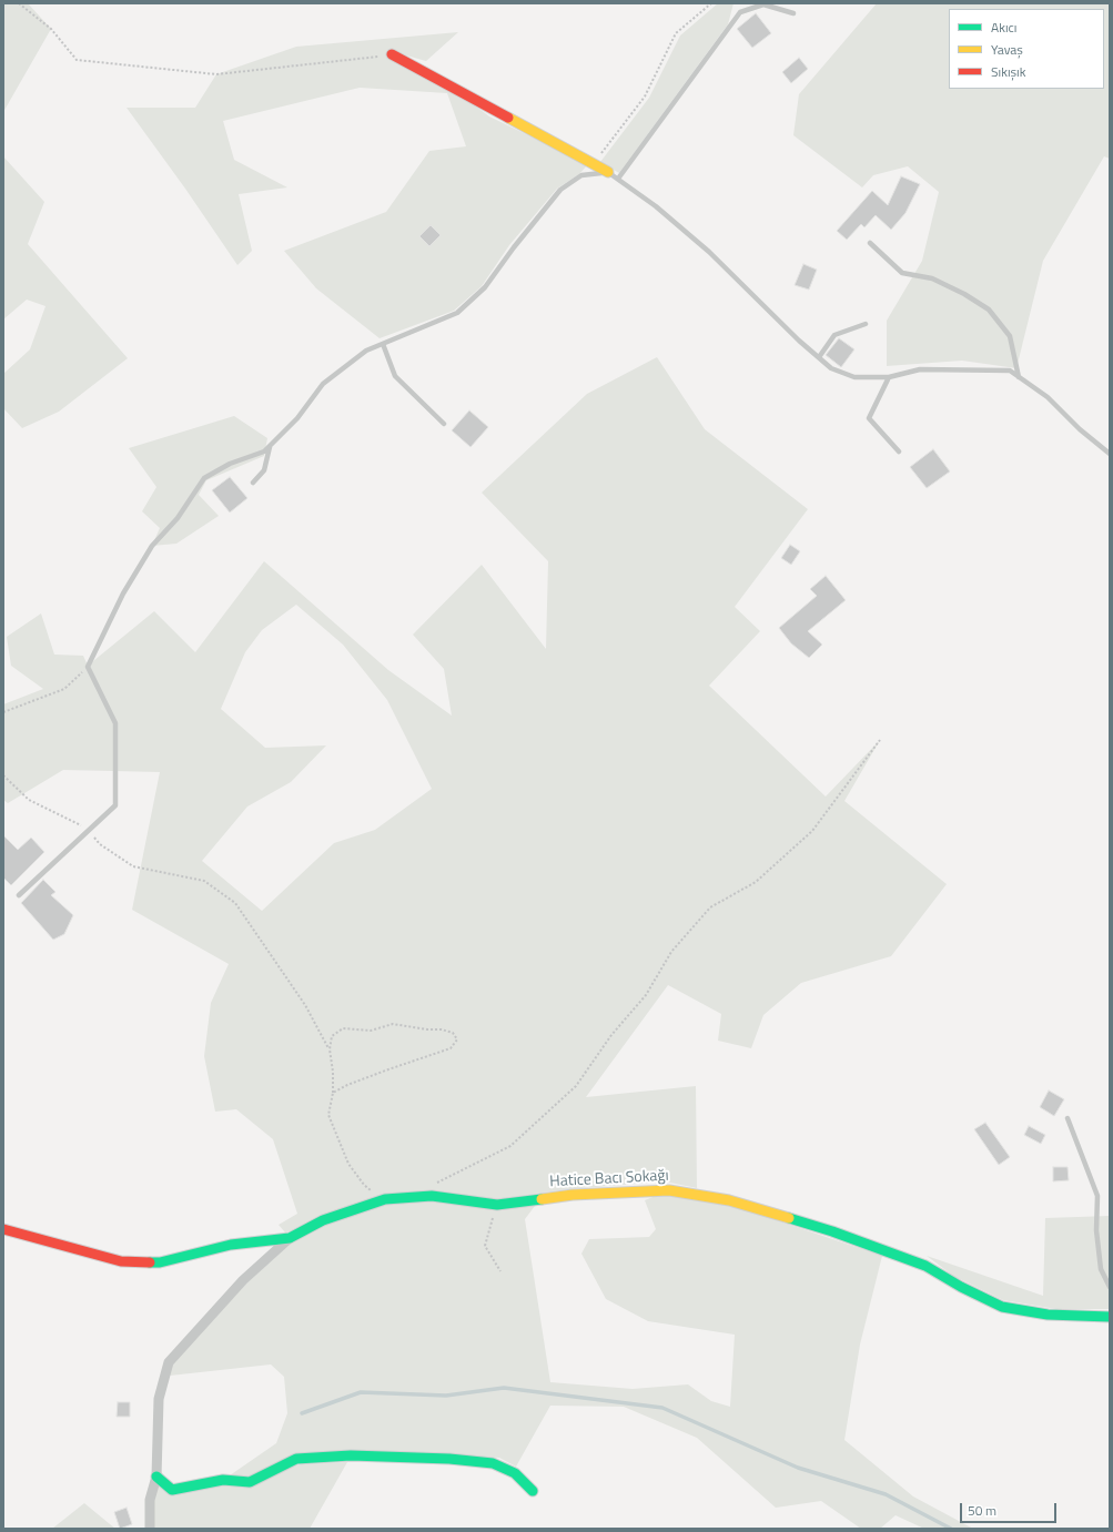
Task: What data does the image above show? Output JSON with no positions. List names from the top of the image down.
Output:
{
  "streets": {
    "street": ["Hatice Bacı Sokağı"]
  },
  "legend": ["Akıcı", "Yavaş", "Sıkışık"],
  "scale_bar": "50 m"
}
